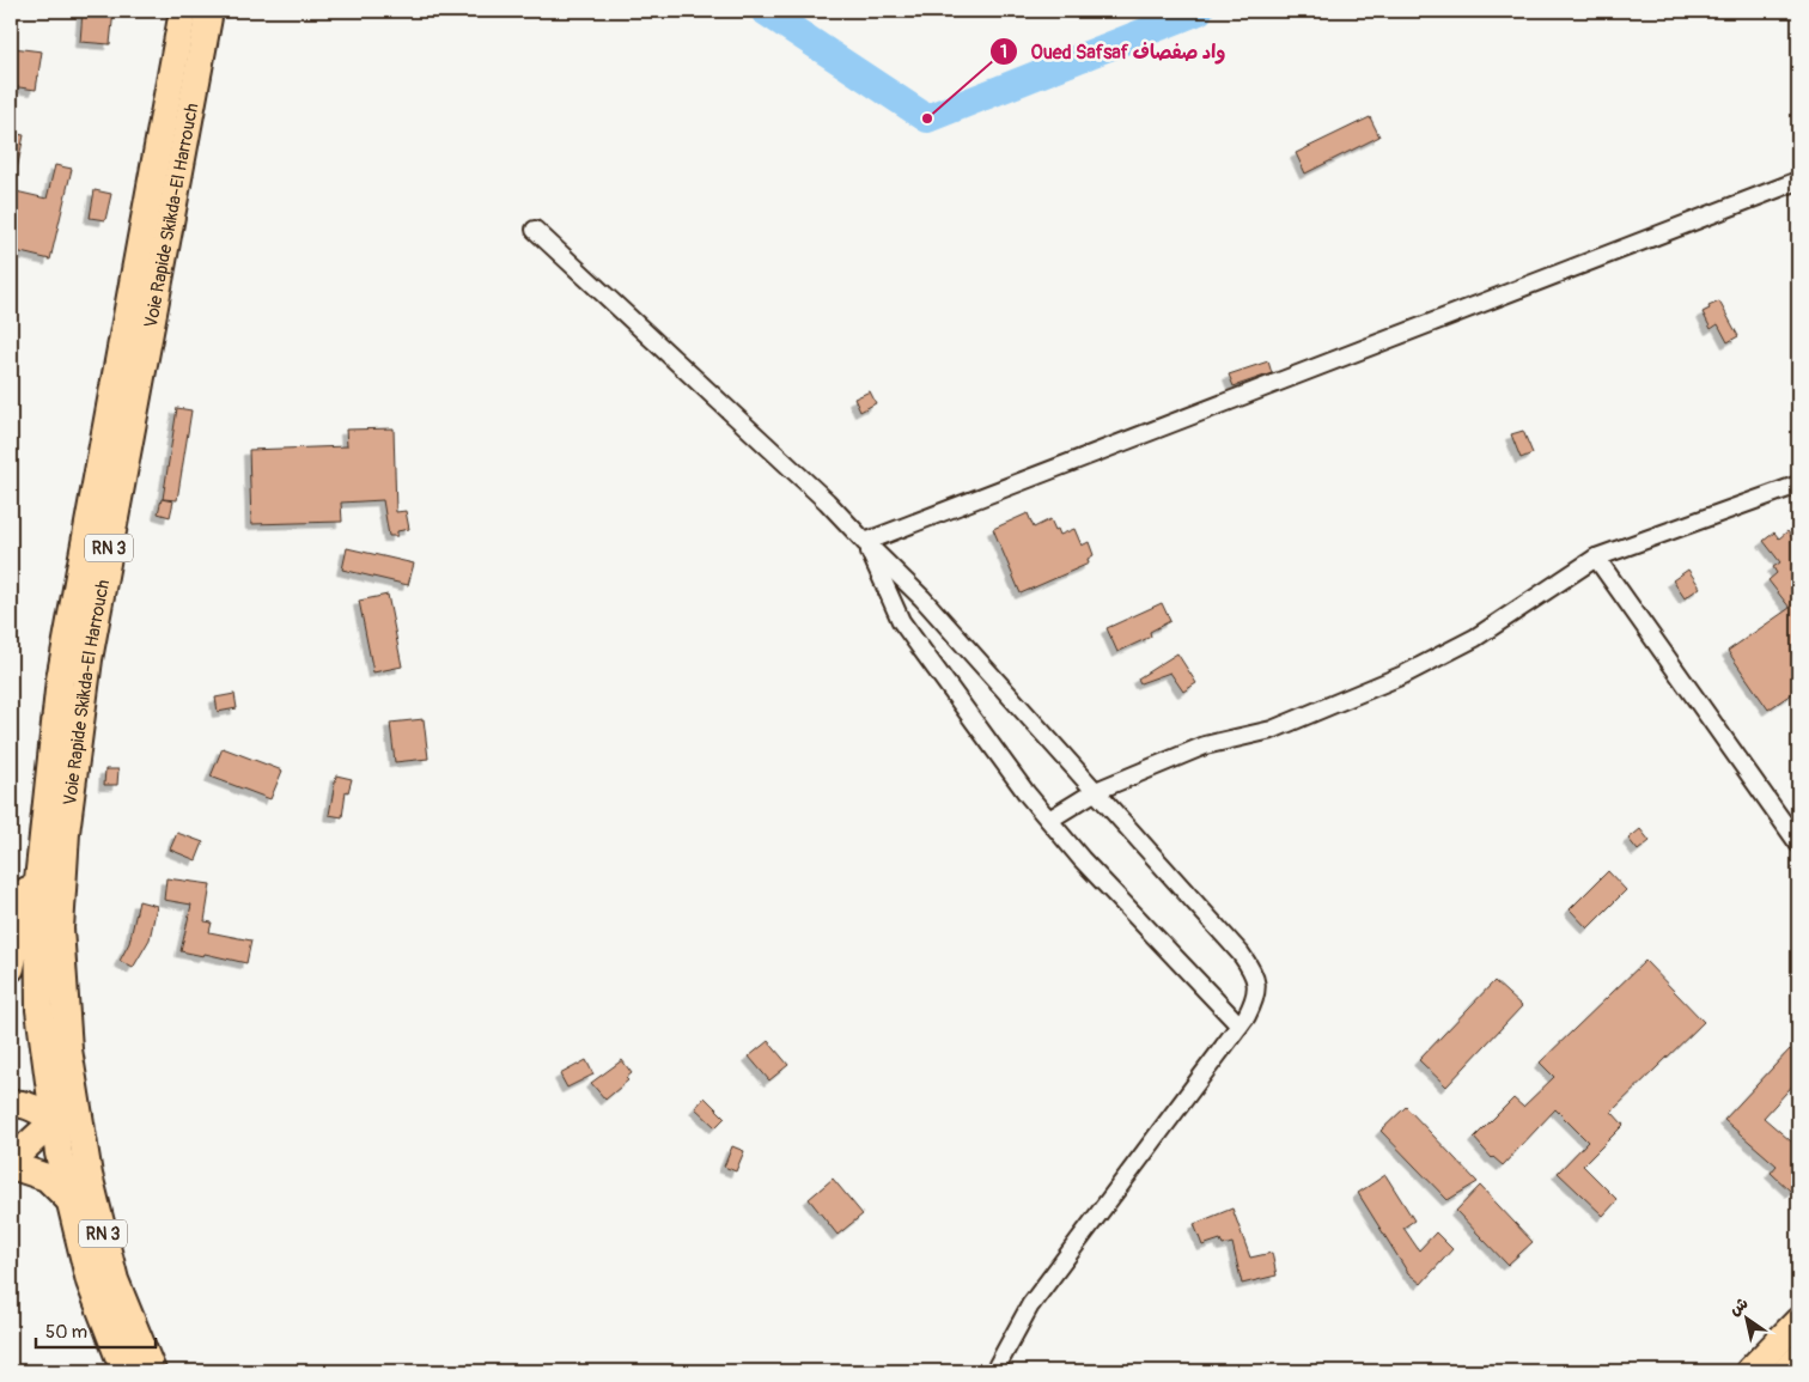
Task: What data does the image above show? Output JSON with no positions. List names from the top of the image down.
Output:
{
  "streets": {
    "highway": ["Voie Rapide Skikda-El Harrouch", "RN 3"]
  },
  "places": ["Oued Safsaf واد صفصاف"],
  "scale_bar": "50 m",
  "north": "top left"
}
